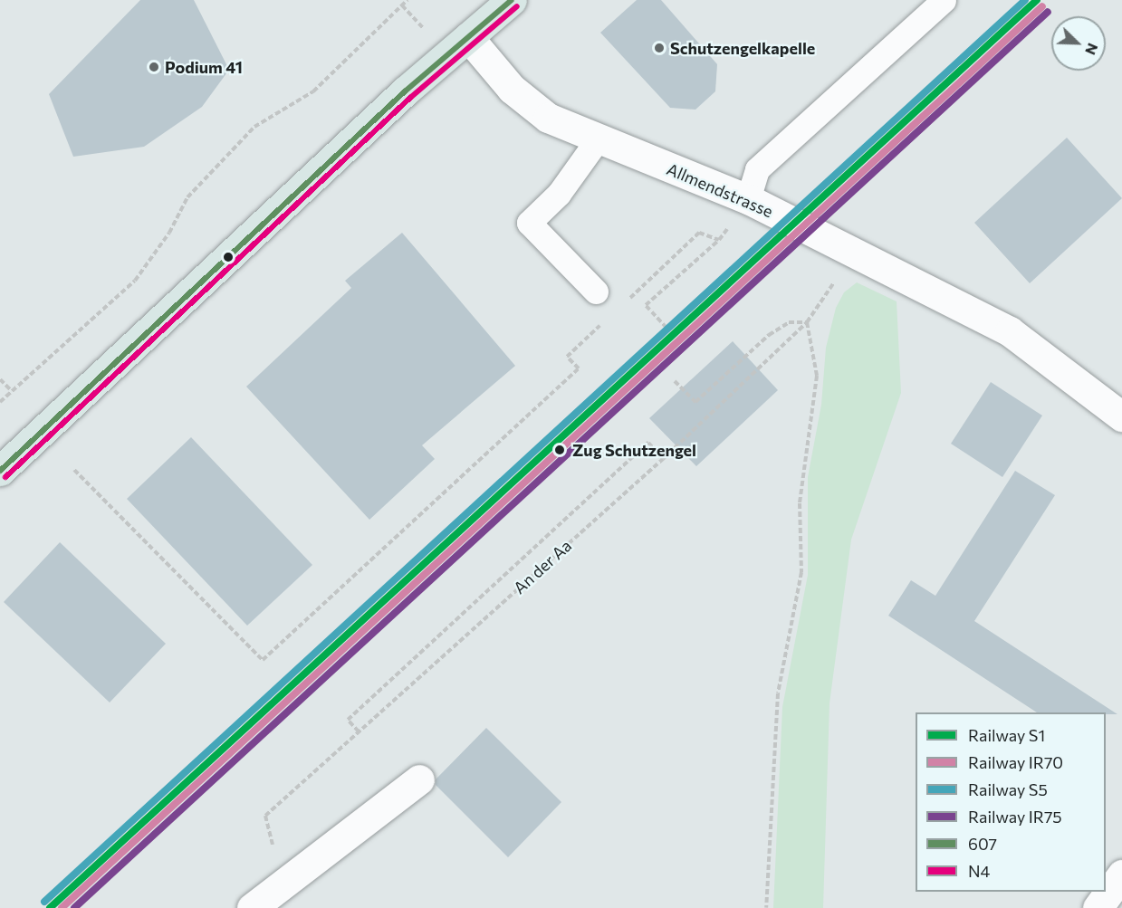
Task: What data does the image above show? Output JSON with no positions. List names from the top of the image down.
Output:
{
  "streets": {
    "street": ["Allmendstrasse"],
    "path": ["An der Aa"]
  },
  "crossings": [
    ["Allmendstrasse", "An der Aa"]
  ],
  "places": ["Schutzengelkapelle", "Podium 41", "Zug Schutzengel"],
  "lines": [
    "rail line S1",
    "rail line S5",
    "transit line 607",
    "rail line IR70",
    "transit line N4",
    "rail line IR75"
  ],
  "legend": [
    "Railway S1",
    "Railway IR70",
    "Railway S5",
    "Railway IR75",
    "607",
    "N4"
  ],
  "north": "bottom right"
}
